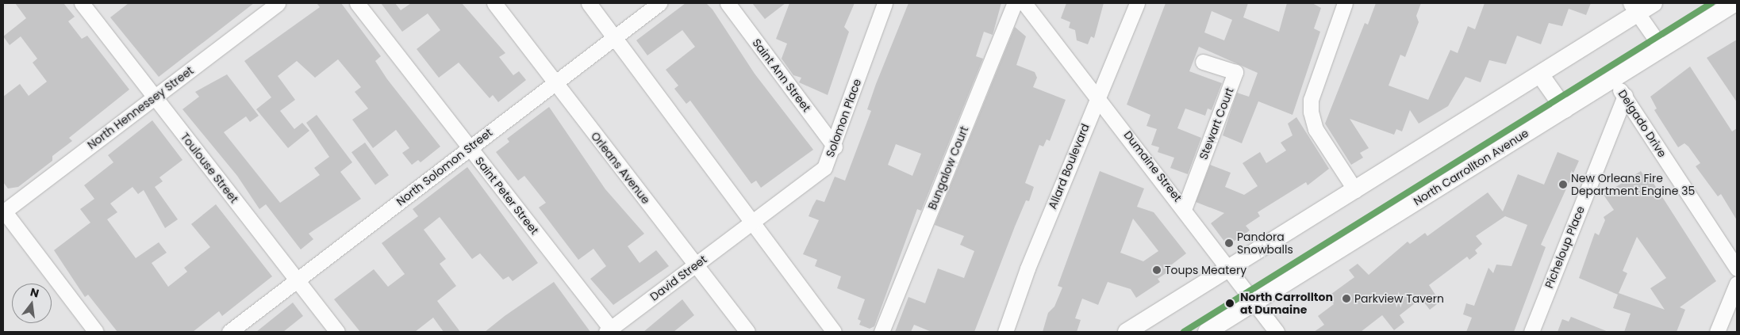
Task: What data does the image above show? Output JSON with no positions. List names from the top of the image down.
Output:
{
  "streets": {
    "main road": ["North Carrollton Avenue"],
    "street": [
      "Saint Ann Street",
      "North Hennessey Street",
      "Solomon Place",
      "Stewart Court",
      "Delgado Drive",
      "Allard Boulevard",
      "Dumaine Street",
      "North Solomon Street",
      "Toulouse Street",
      "Orleans Avenue",
      "Bungalow Court",
      "Saint Peter Street",
      "Picheloup Place",
      "David Street"
    ]
  },
  "crossings": [
    ["Saint Ann Street", "Solomon Place"],
    ["North Hennessey Street", "Toulouse Street"],
    ["Solomon Place", "David Street"],
    ["Stewart Court", "Dumaine Street"],
    ["Delgado Drive", "North Carrollton Avenue"],
    ["Delgado Drive", "Picheloup Place"],
    ["Allard Boulevard", "Dumaine Street"],
    ["Dumaine Street", "North Carrollton Avenue"],
    ["North Solomon Street", "Toulouse Street"],
    ["North Solomon Street", "Orleans Avenue"],
    ["North Solomon Street", "Saint Peter Street"],
    ["Orleans Avenue", "David Street"],
    ["Saint Peter Street", "David Street"]
  ],
  "places": [
    "New Orleans Fire Department Engine 35",
    "Pandora Snowballs",
    "Toups Meatery",
    "Parkview Tavern",
    "North Carrollton at Dumaine"
  ],
  "north": "top"
}
